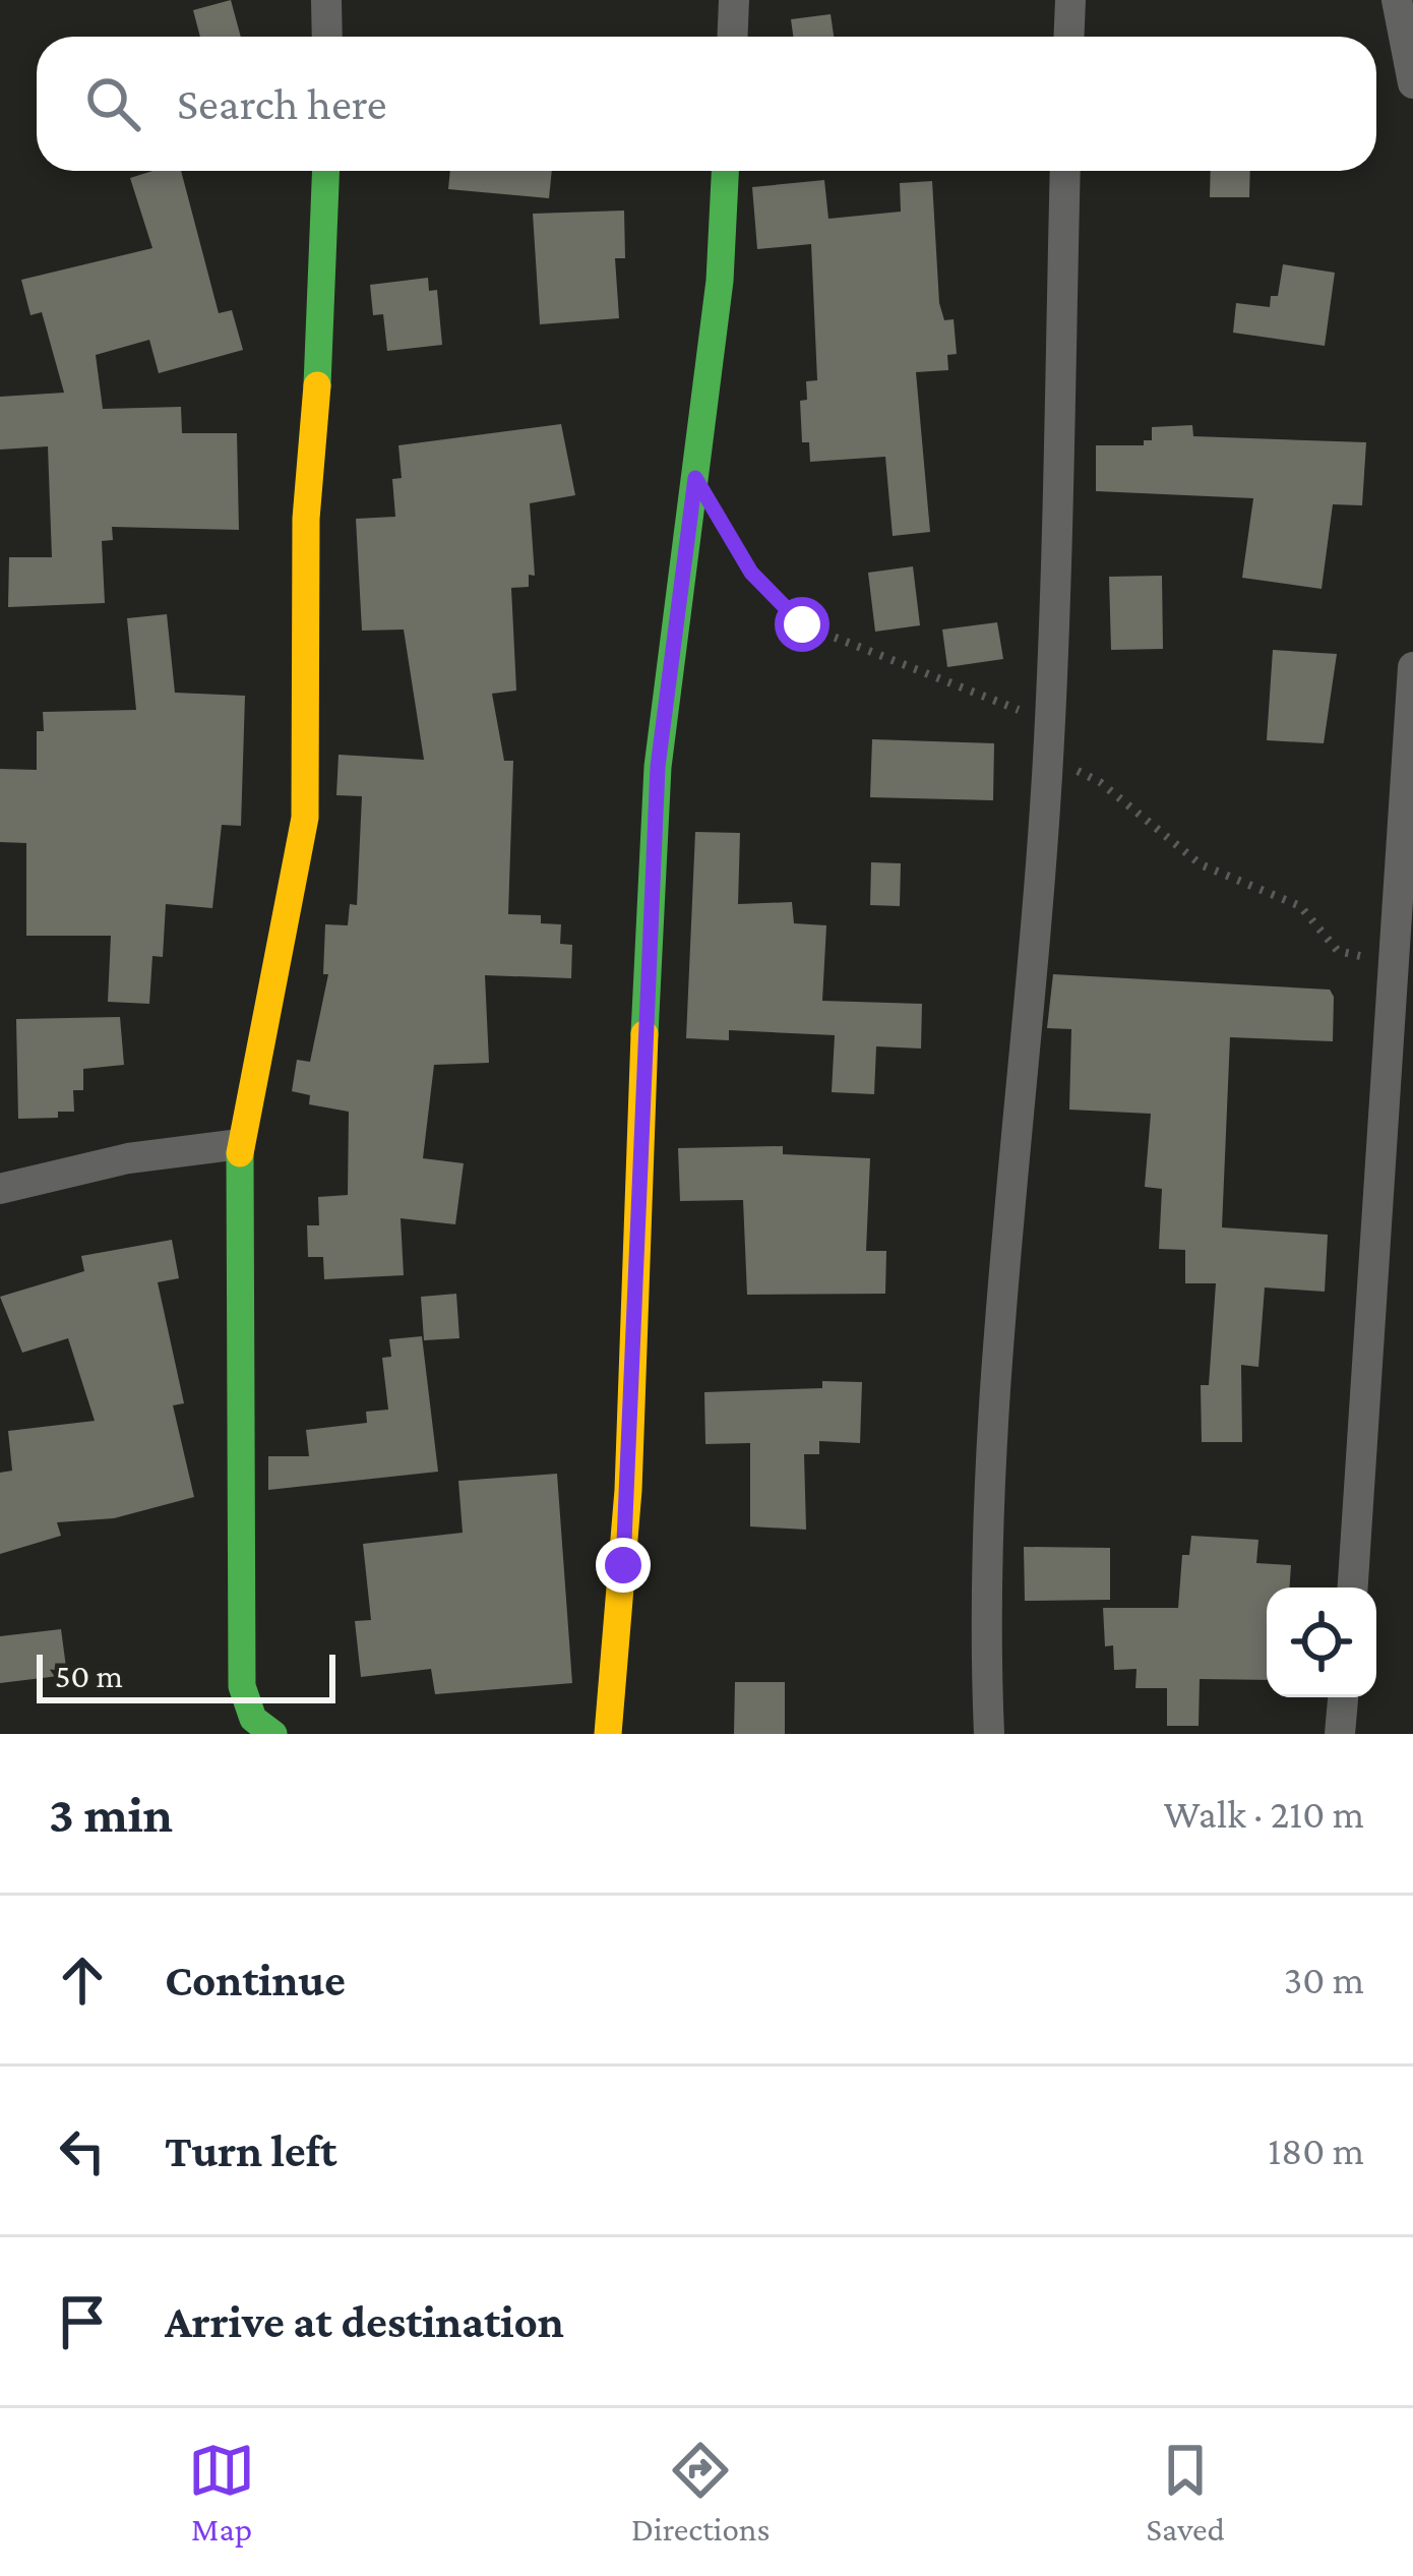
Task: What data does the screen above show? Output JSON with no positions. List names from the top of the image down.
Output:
{
  "scale_bar": "50 m",
  "page": {
    "search": "Search here",
    "scale": "50 m",
    "heading": ["3 min", "Walk · 210 m"],
    "list": [
      ["Continue", "30 m"],
      ["Turn left", "180 m"],
      "Arrive at destination"
    ],
    "nav": ["Map", "Directions", "Saved"]
  }
}
